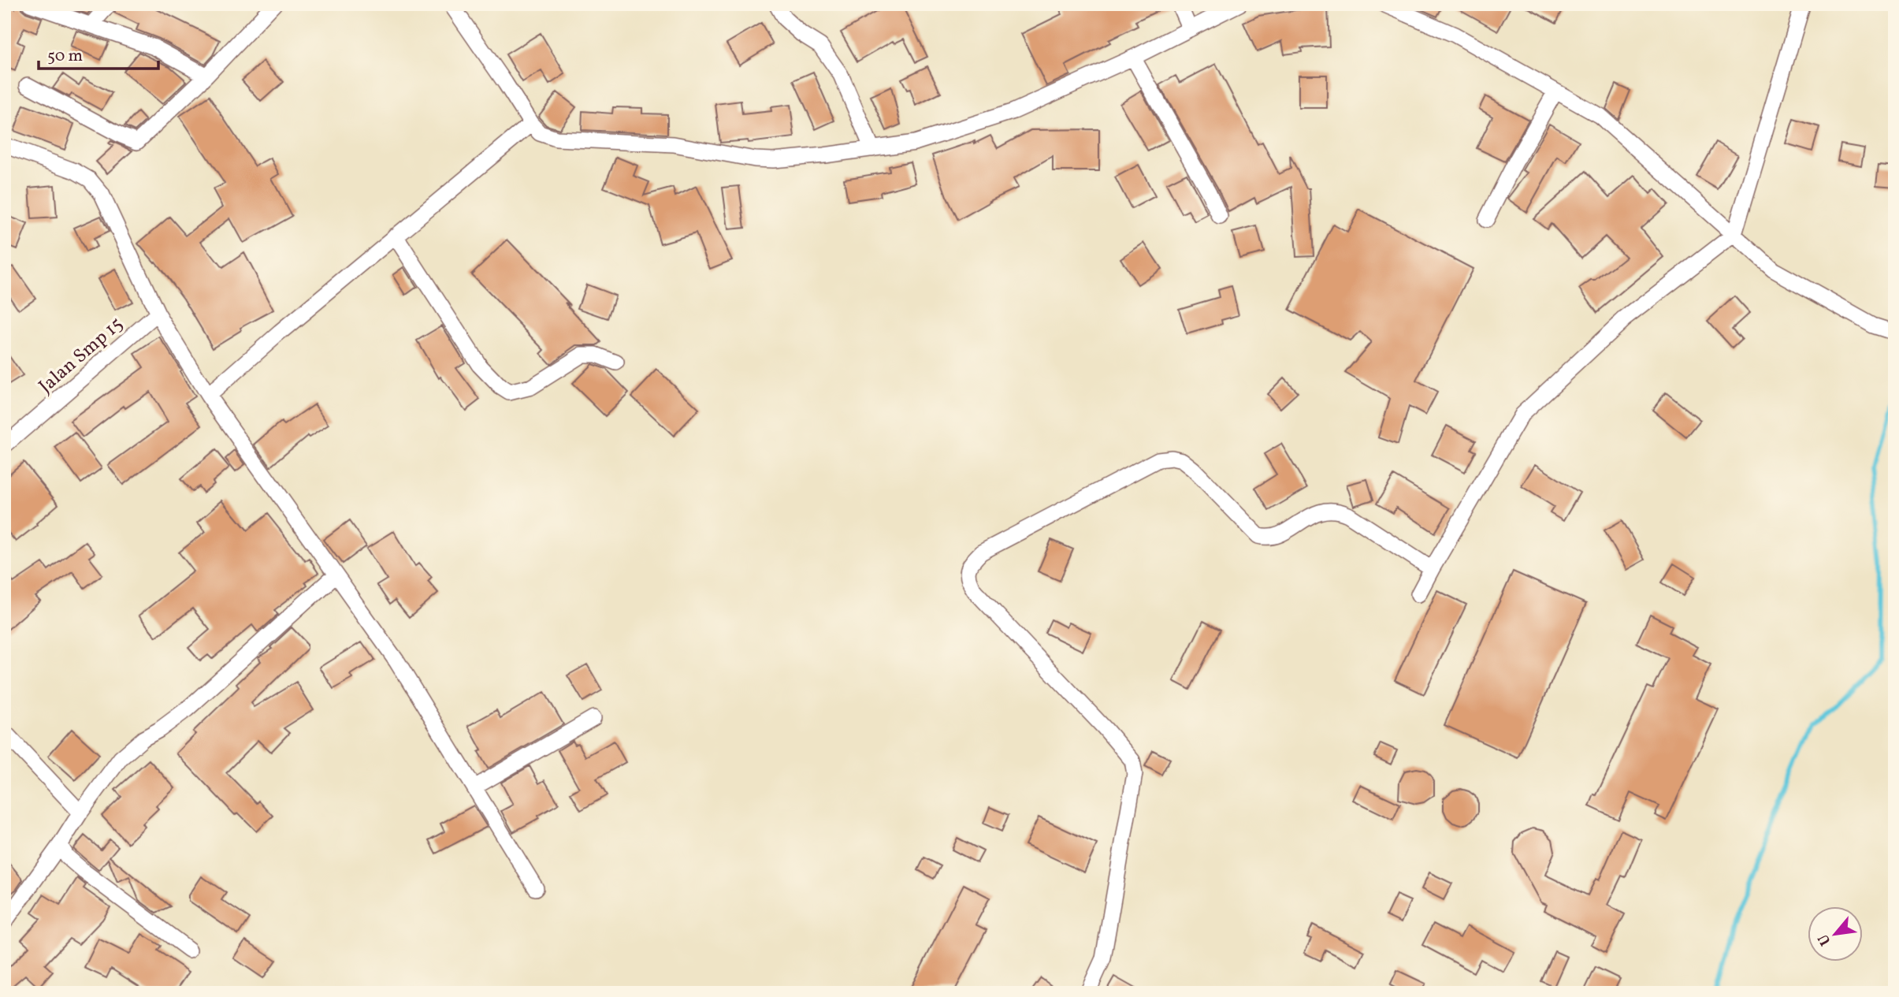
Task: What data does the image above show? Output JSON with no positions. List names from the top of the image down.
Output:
{
  "streets": {
    "street": ["Jalan Smp 15"]
  },
  "scale_bar": "50 m",
  "north": "bottom left"
}
